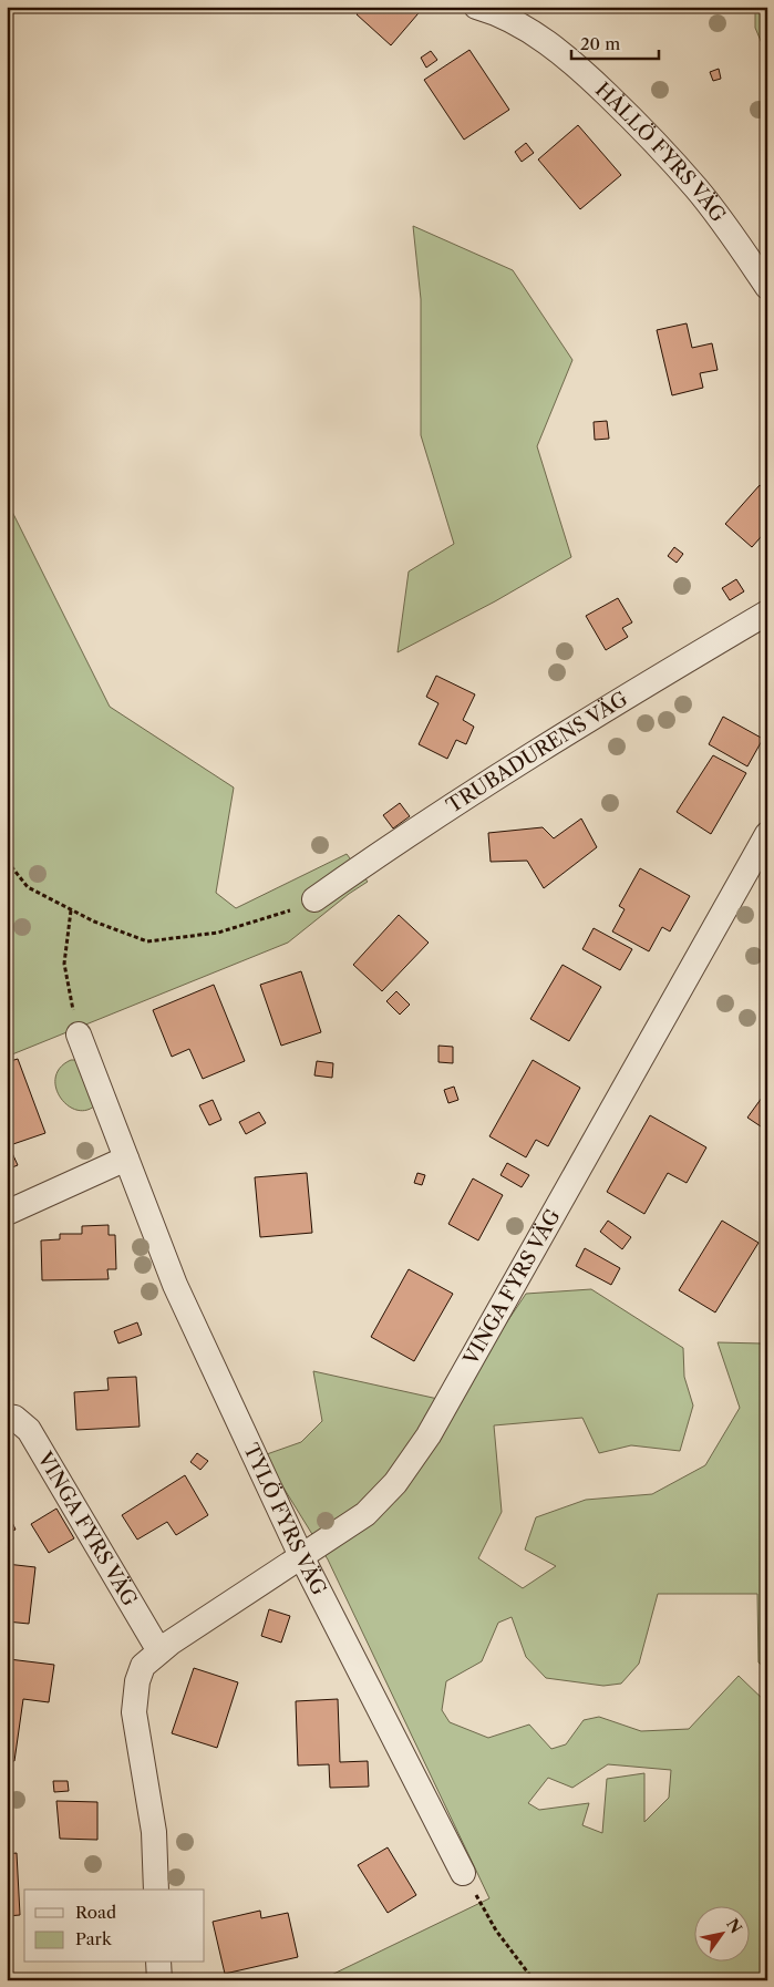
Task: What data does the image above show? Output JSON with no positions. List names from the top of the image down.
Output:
{
  "streets": {
    "street": [
      "HÅLLÖ FYRS VÄG",
      "TRUBADURENS VÄG",
      "VINGA FYRS VÄG",
      "TYLÖ FYRS VÄG"
    ]
  },
  "crossings": [
    ["VINGA FYRS VÄG", "TYLÖ FYRS VÄG"]
  ],
  "legend": ["Road", "Park"],
  "scale_bar": "20 m",
  "north": "top right"
}
